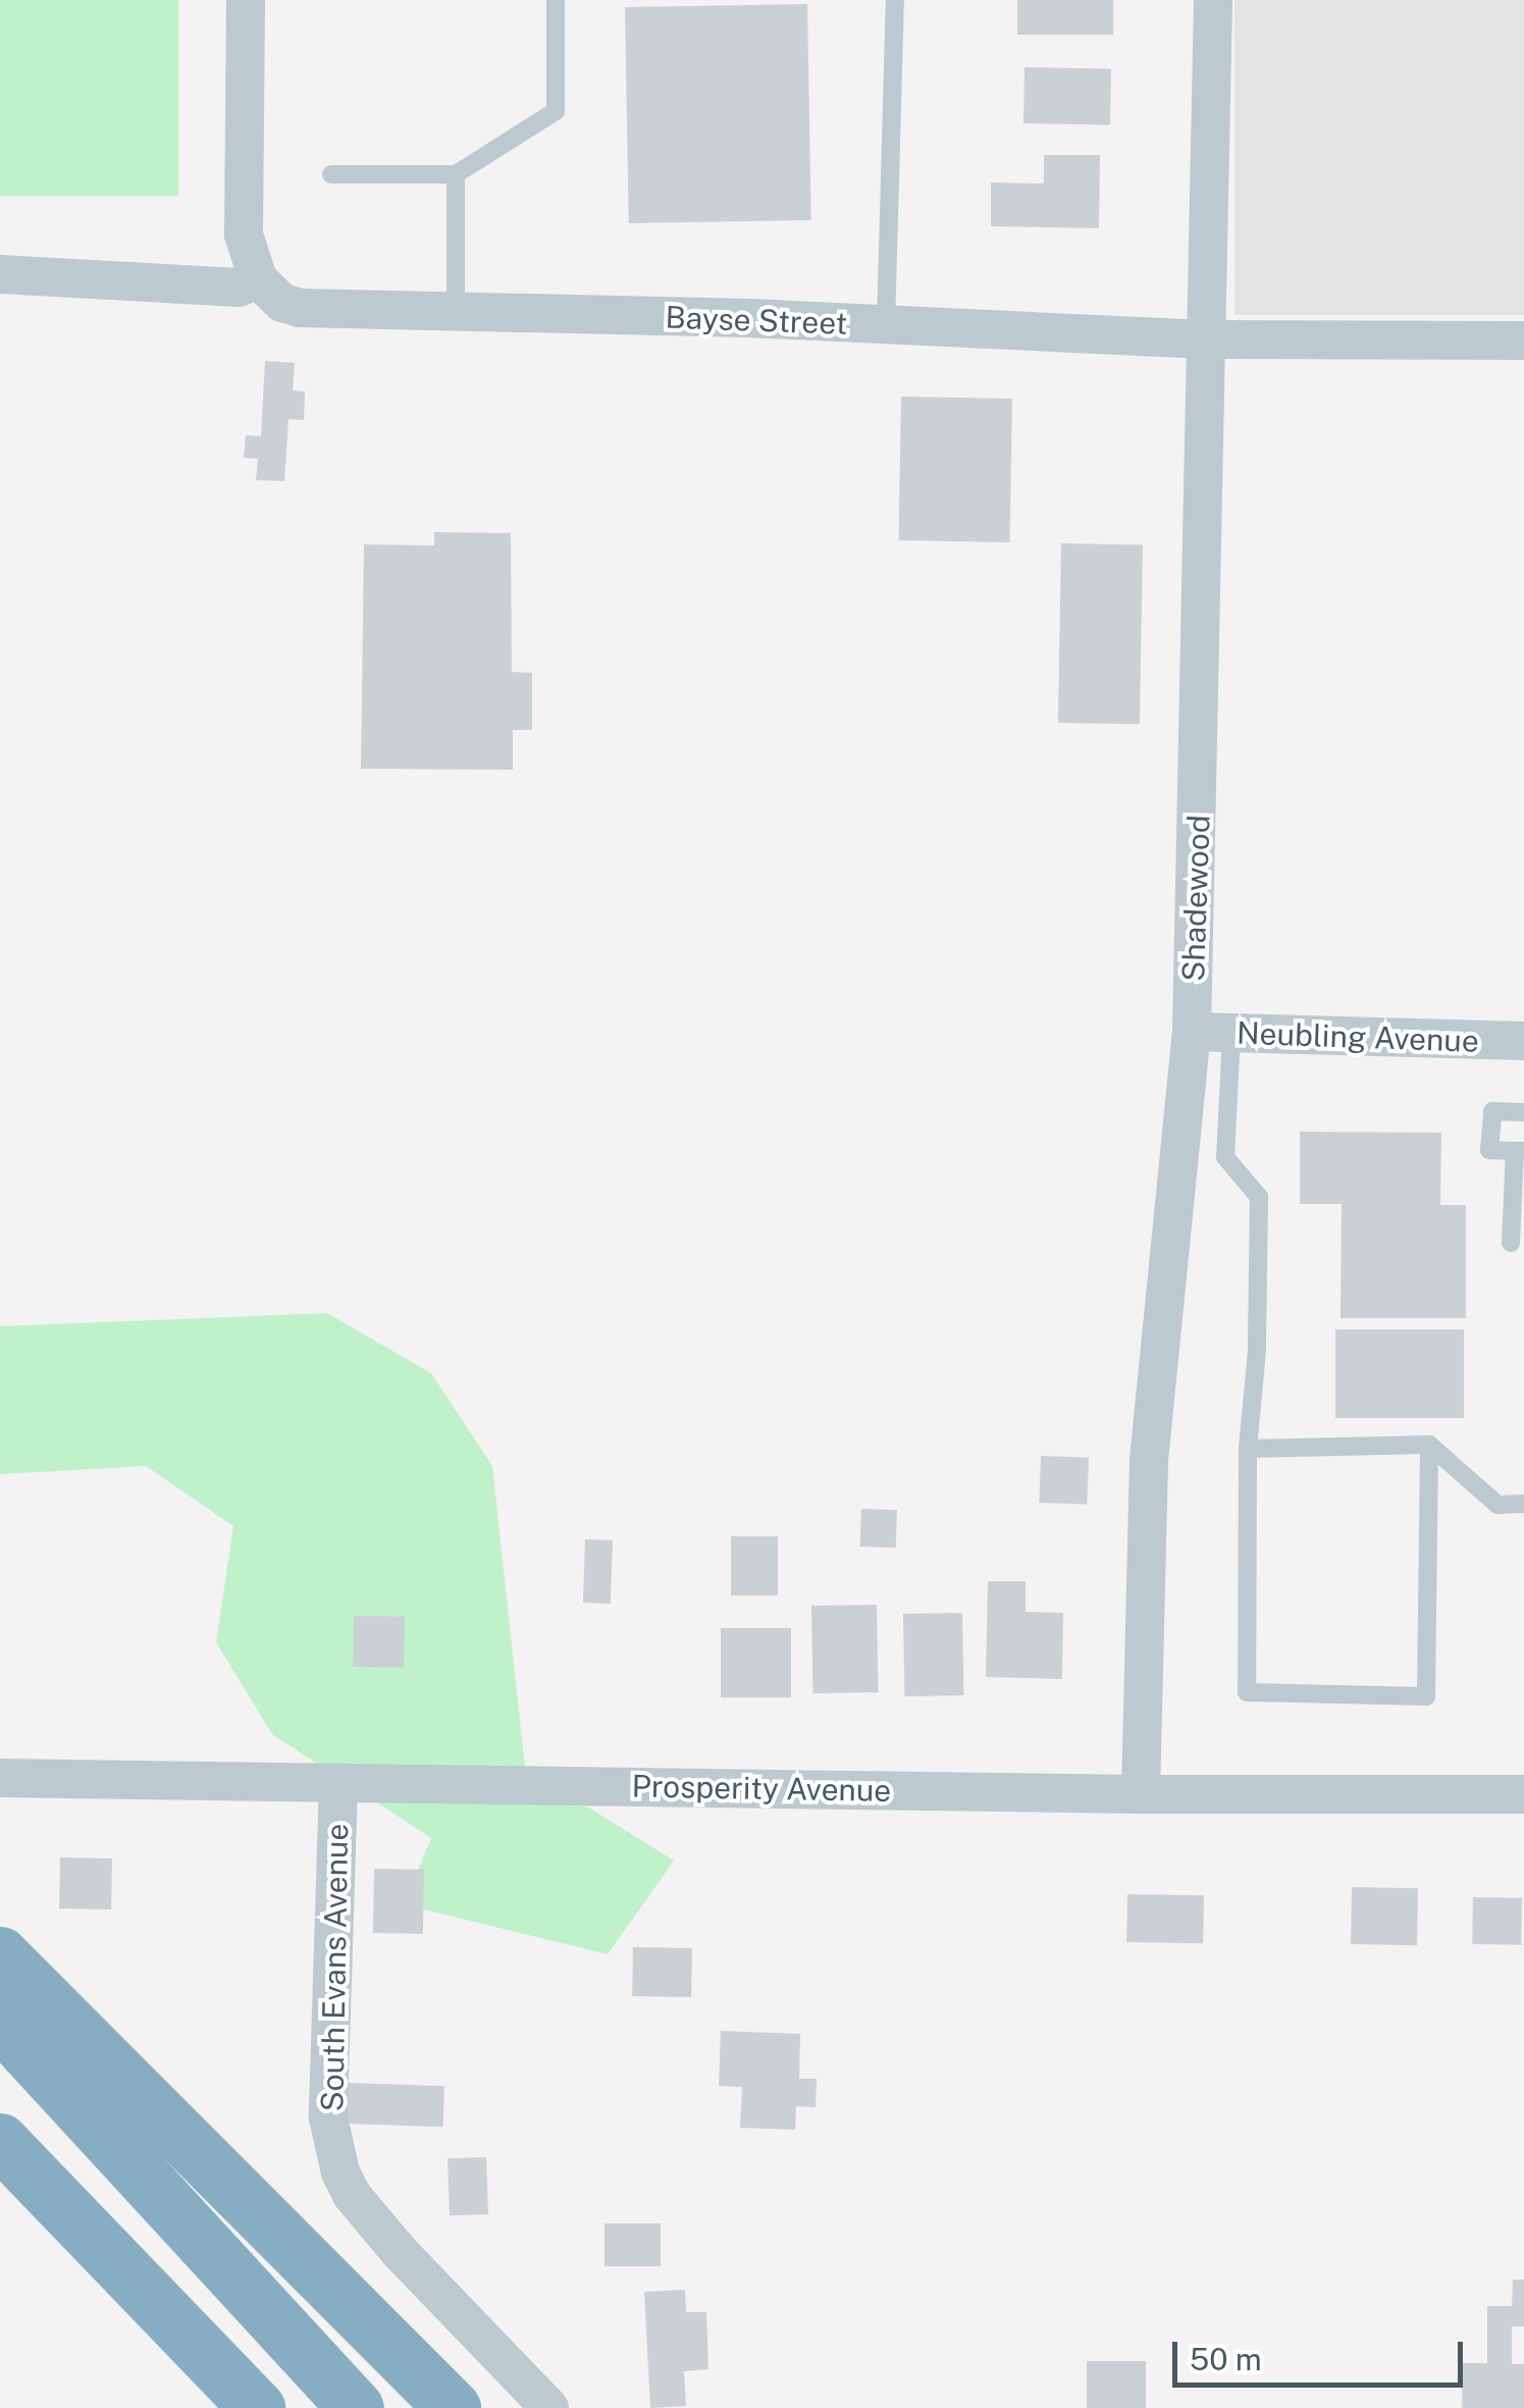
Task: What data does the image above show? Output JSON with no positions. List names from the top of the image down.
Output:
{
  "streets": {
    "street": [
      "Bayse Street",
      "Shadewood",
      "Neubling Avenue",
      "Prosperity Avenue",
      "South Evans Avenue"
    ]
  },
  "crossings": [
    ["Bayse Street", "Shadewood"],
    ["Shadewood", "Neubling Avenue"],
    ["Shadewood", "Prosperity Avenue"],
    ["Prosperity Avenue", "South Evans Avenue"]
  ],
  "scale_bar": "50 m"
}
